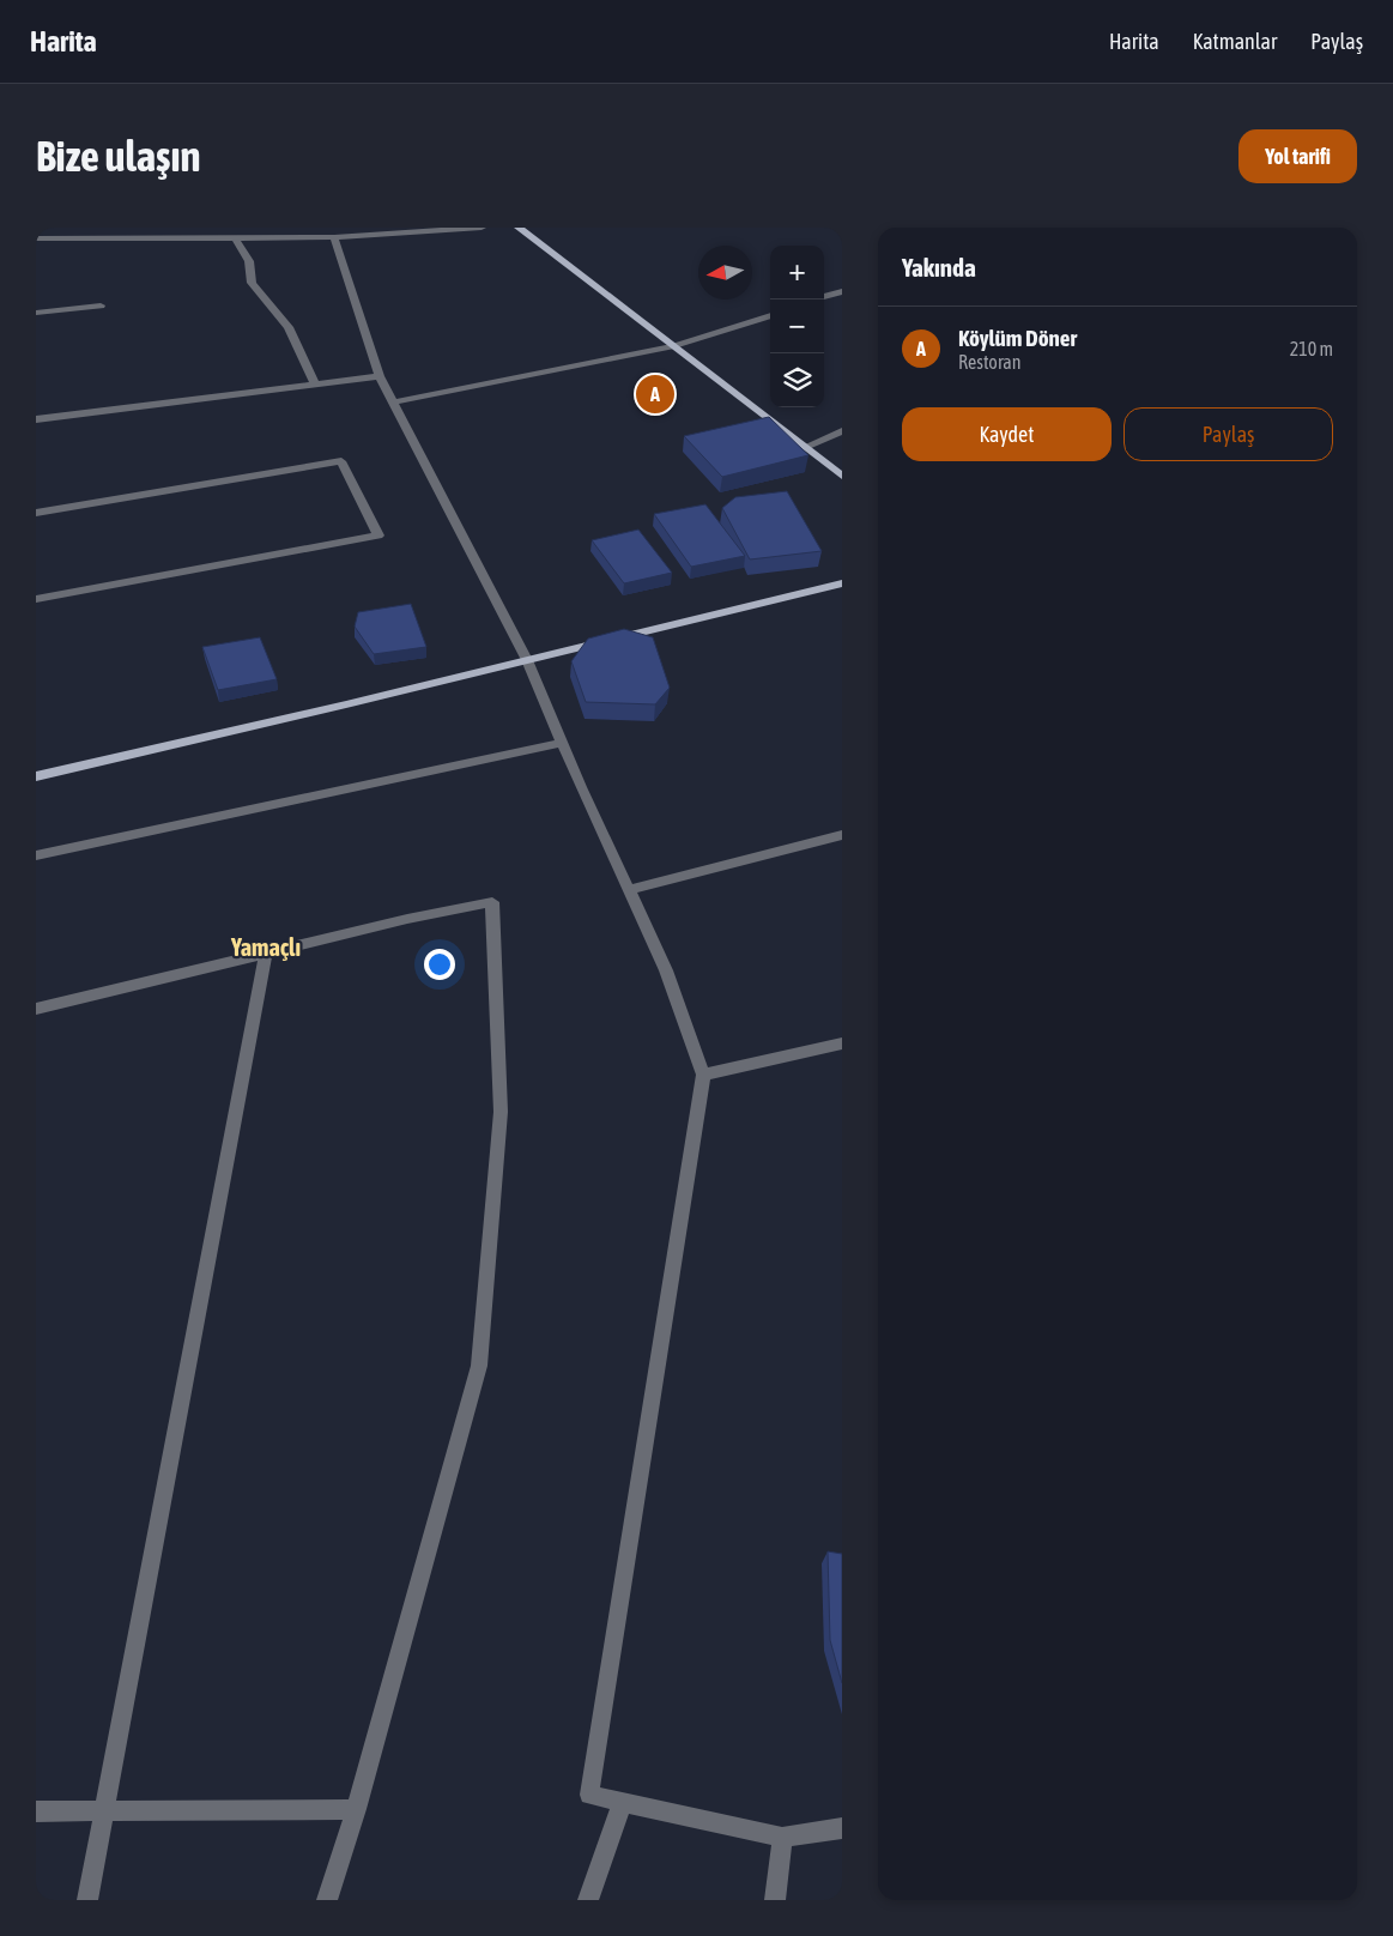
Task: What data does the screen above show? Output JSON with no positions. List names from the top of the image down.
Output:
{
  "districts": ["Yamaçlı"],
  "north": "left",
  "page": {
    "header": "Harita",
    "nav": ["Harita", "Katmanlar", "Paylaş"],
    "buttons": [
      "Yol tarifi",
      ["Kaydet", "Paylaş"]
    ],
    "title": "Bize ulaşın",
    "heading": "Yakında",
    "map_buttons": ["+", "−"],
    "list": [
      {
        "mark": "A",
        "name": "Köylüm Döner",
        "note": "Restoran",
        "value": "210 m"
      }
    ],
    "pins": "A"
  }
}
